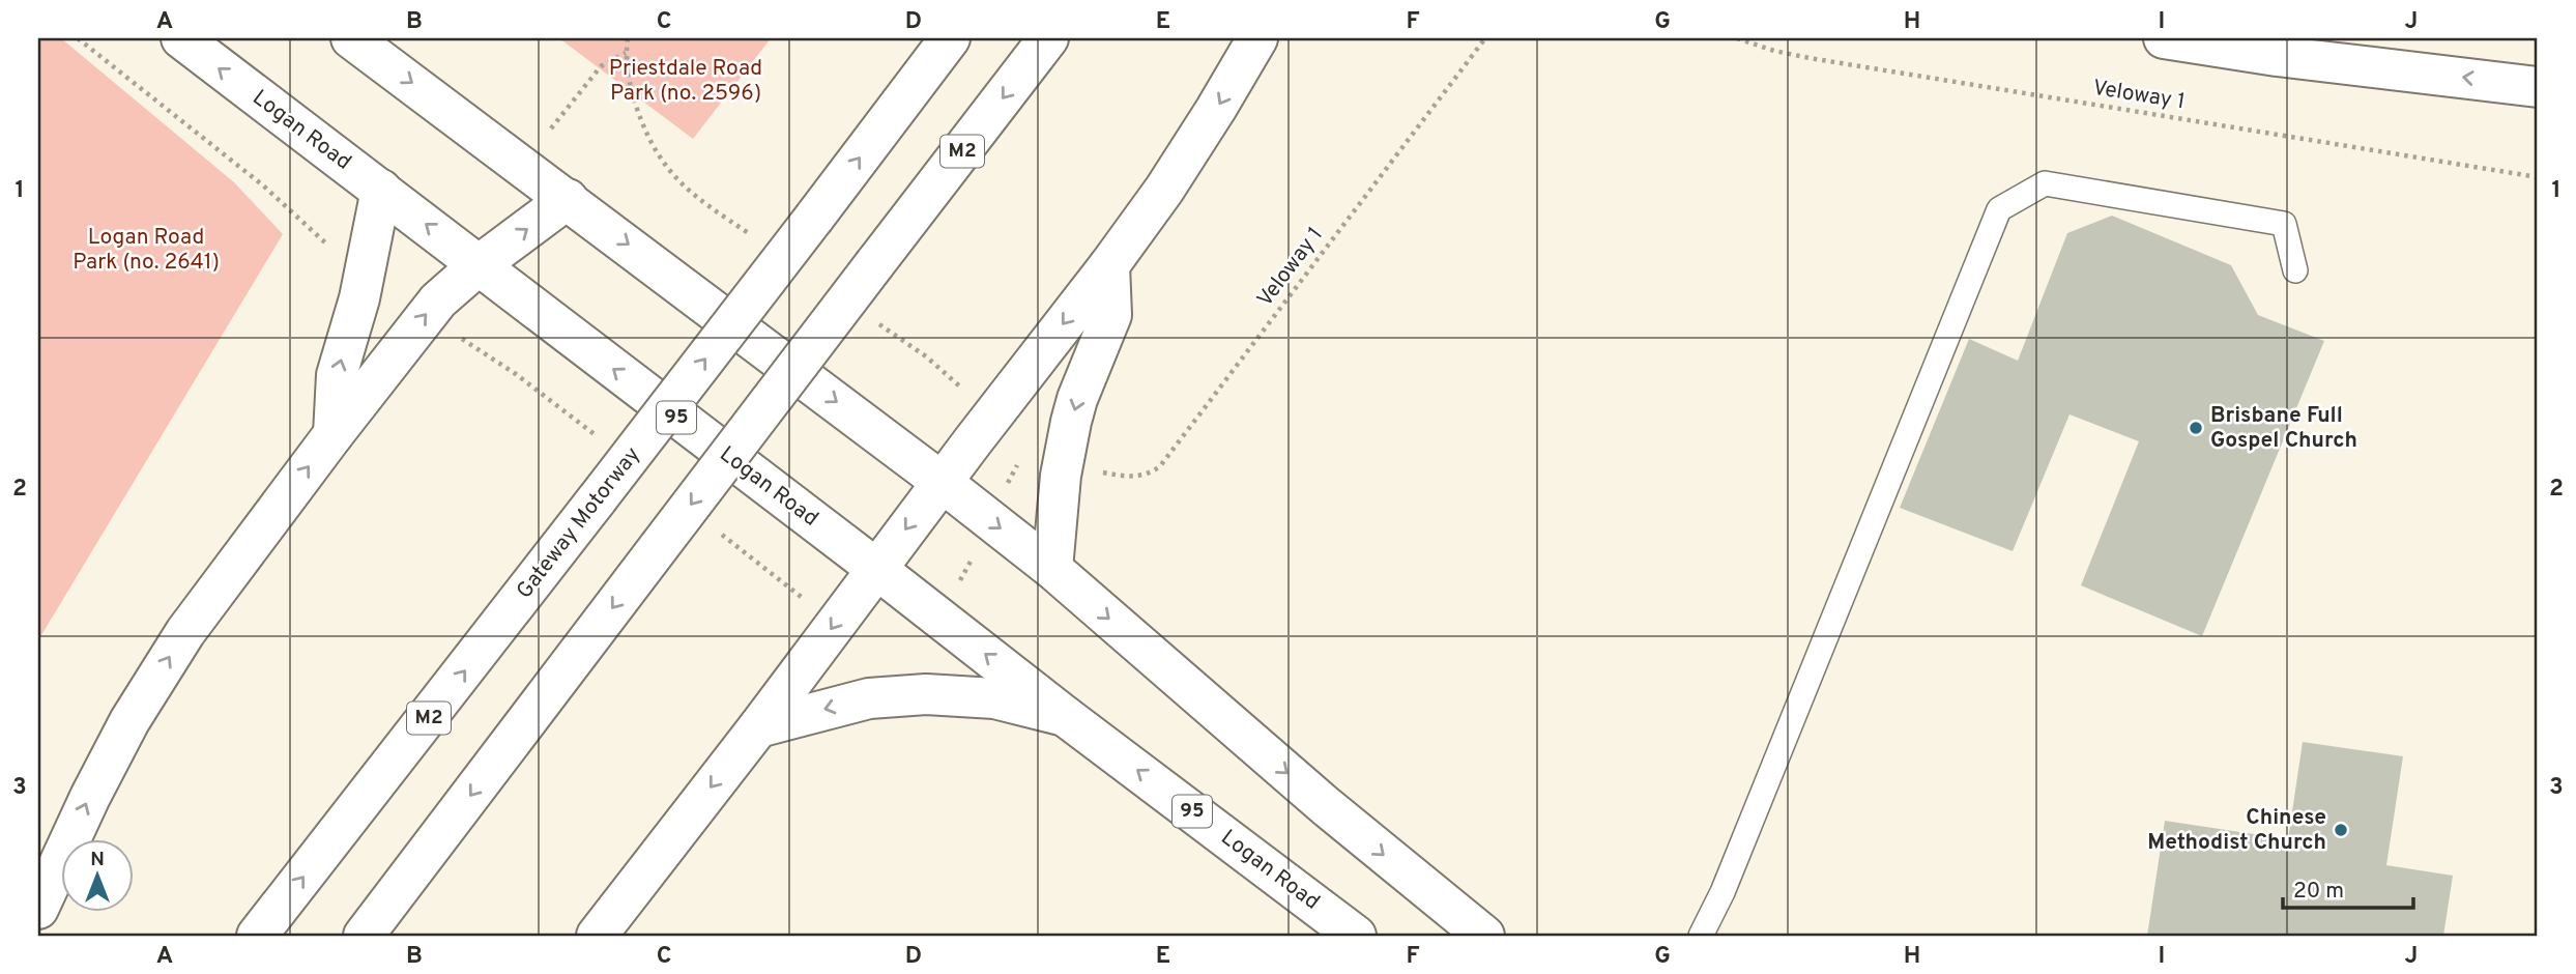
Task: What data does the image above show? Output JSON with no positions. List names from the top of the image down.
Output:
{
  "streets": {
    "main road": [
      "Logan Road",
      "M2",
      "95",
      "Gateway Motorway"
    ],
    "path": ["Veloway 1"]
  },
  "parks": ["Priestdale Road Park (no. 2596)", "Logan Road Park (no. 2641)"],
  "places": ["Brisbane Full Gospel Church", "Chinese Methodist Church"],
  "scale_bar": "20 m",
  "north": "top",
  "grid": {
    "columns": [
      "A",
      "B",
      "C",
      "D",
      "E",
      "F",
      "G",
      "H",
      "I",
      "J"
    ],
    "rows": ["1", "2", "3"]
  }
}
